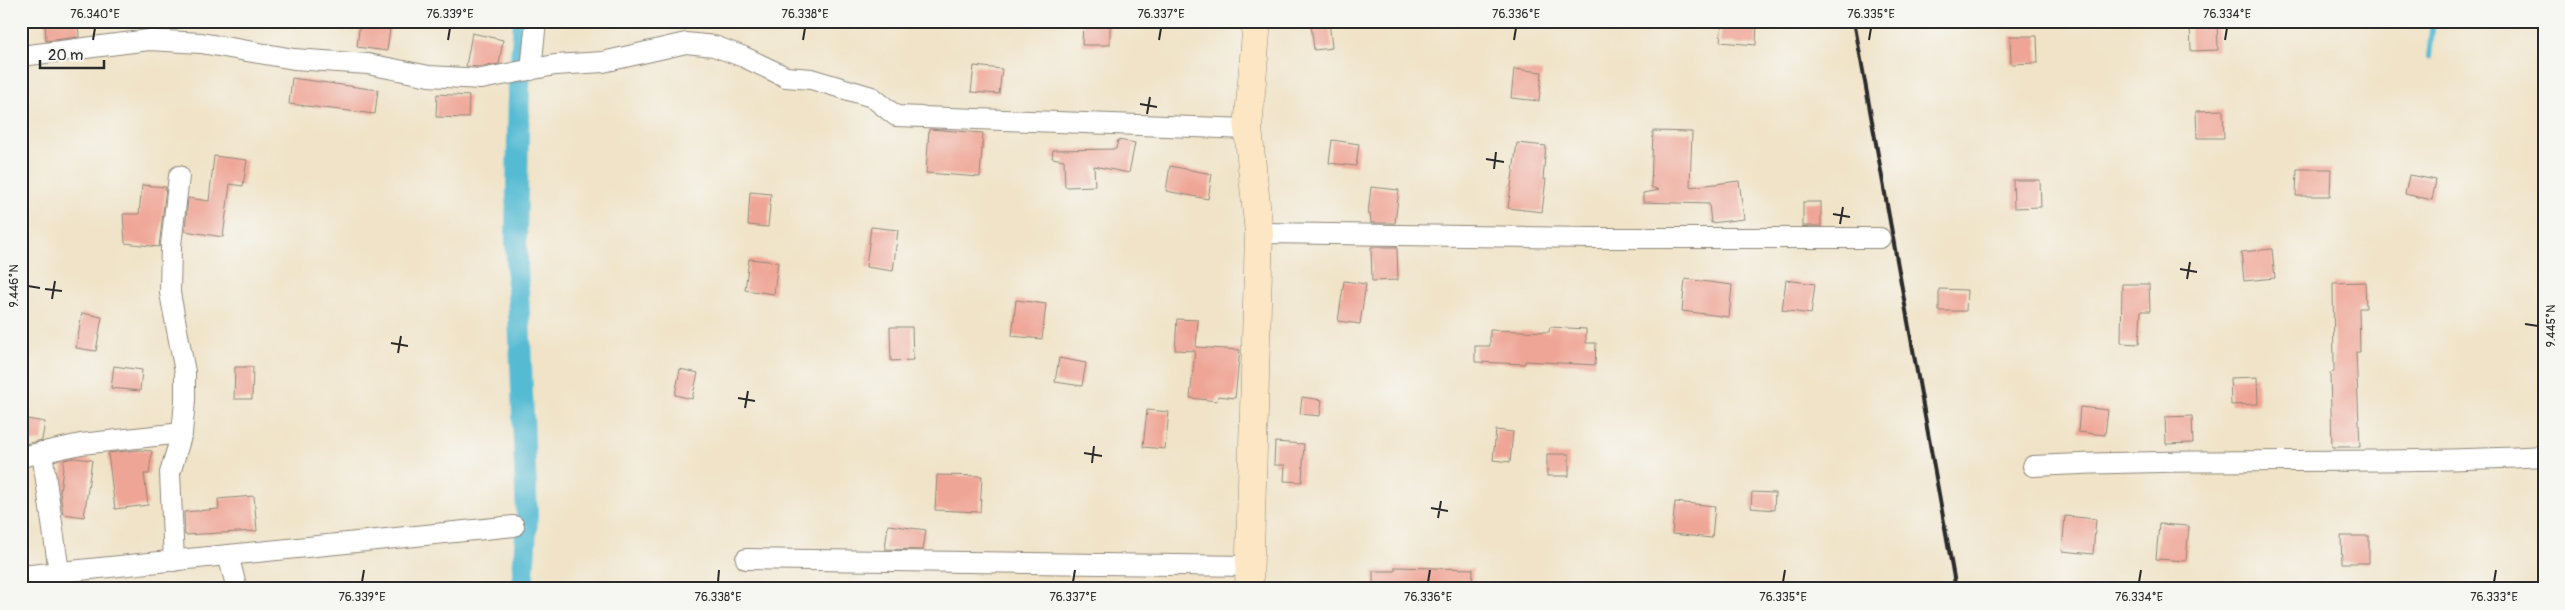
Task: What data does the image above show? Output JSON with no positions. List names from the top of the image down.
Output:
{
  "scale_bar": "20 m",
  "coordinates": [
    "76.340°E",
    "76.339°E",
    "76.338°E",
    "76.337°E",
    "76.336°E",
    "76.335°E",
    "76.334°E",
    "9.446°N",
    "9.445°N",
    "76.333°E"
  ]
}
